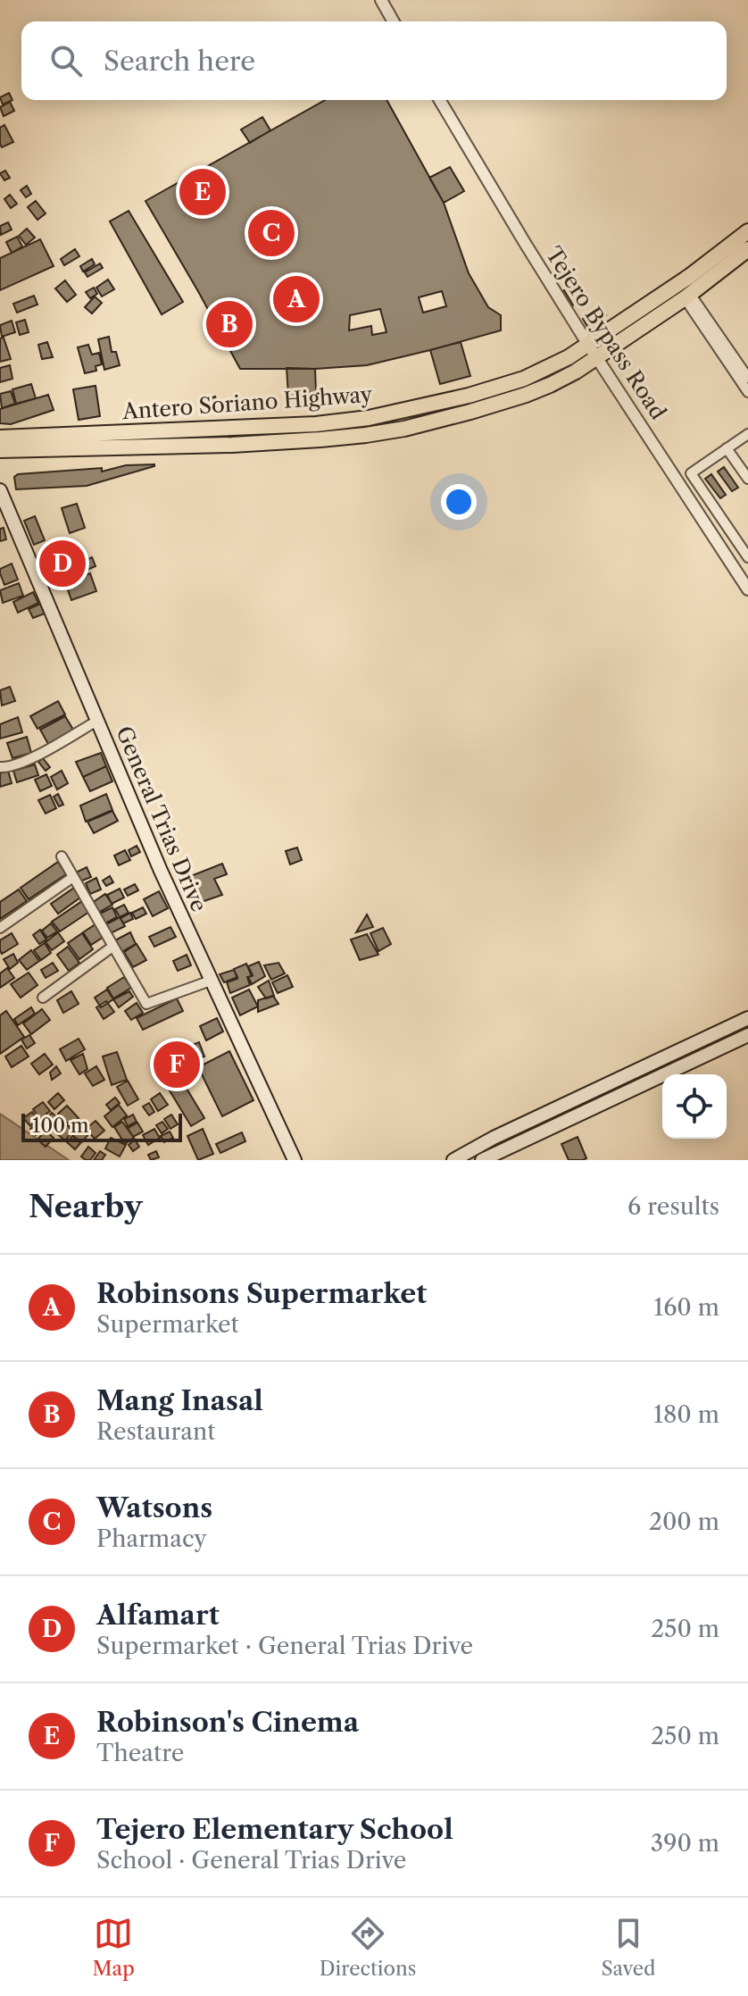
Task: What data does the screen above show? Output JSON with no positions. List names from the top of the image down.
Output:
{
  "streets": {
    "main road": ["Antero Soriano Highway", "General Trias Drive"],
    "street": ["Tejero Bypass Road"]
  },
  "crossings": [
    ["Tejero Bypass Road", "Antero Soriano Highway"]
  ],
  "scale_bar": "100 m",
  "page": {
    "search": "Search here",
    "pins": [
      "E",
      "C",
      "A",
      "B",
      "D",
      "F"
    ],
    "scale": "100 m",
    "heading": ["Nearby", "6 results"],
    "list": [
      {
        "mark": "A",
        "name": "Robinsons Supermarket",
        "note": "Supermarket",
        "value": "160 m"
      },
      {
        "mark": "B",
        "name": "Mang Inasal",
        "note": "Restaurant",
        "value": "180 m"
      },
      {
        "mark": "C",
        "name": "Watsons",
        "note": "Pharmacy",
        "value": "200 m"
      },
      {
        "mark": "D",
        "name": "Alfamart",
        "note": "Supermarket · General Trias Drive",
        "value": "250 m"
      },
      {
        "mark": "E",
        "name": "Robinson's Cinema",
        "note": "Theatre",
        "value": "250 m"
      },
      {
        "mark": "F",
        "name": "Tejero Elementary School",
        "note": "School · General Trias Drive",
        "value": "390 m"
      }
    ],
    "nav": ["Map", "Directions", "Saved"]
  }
}
